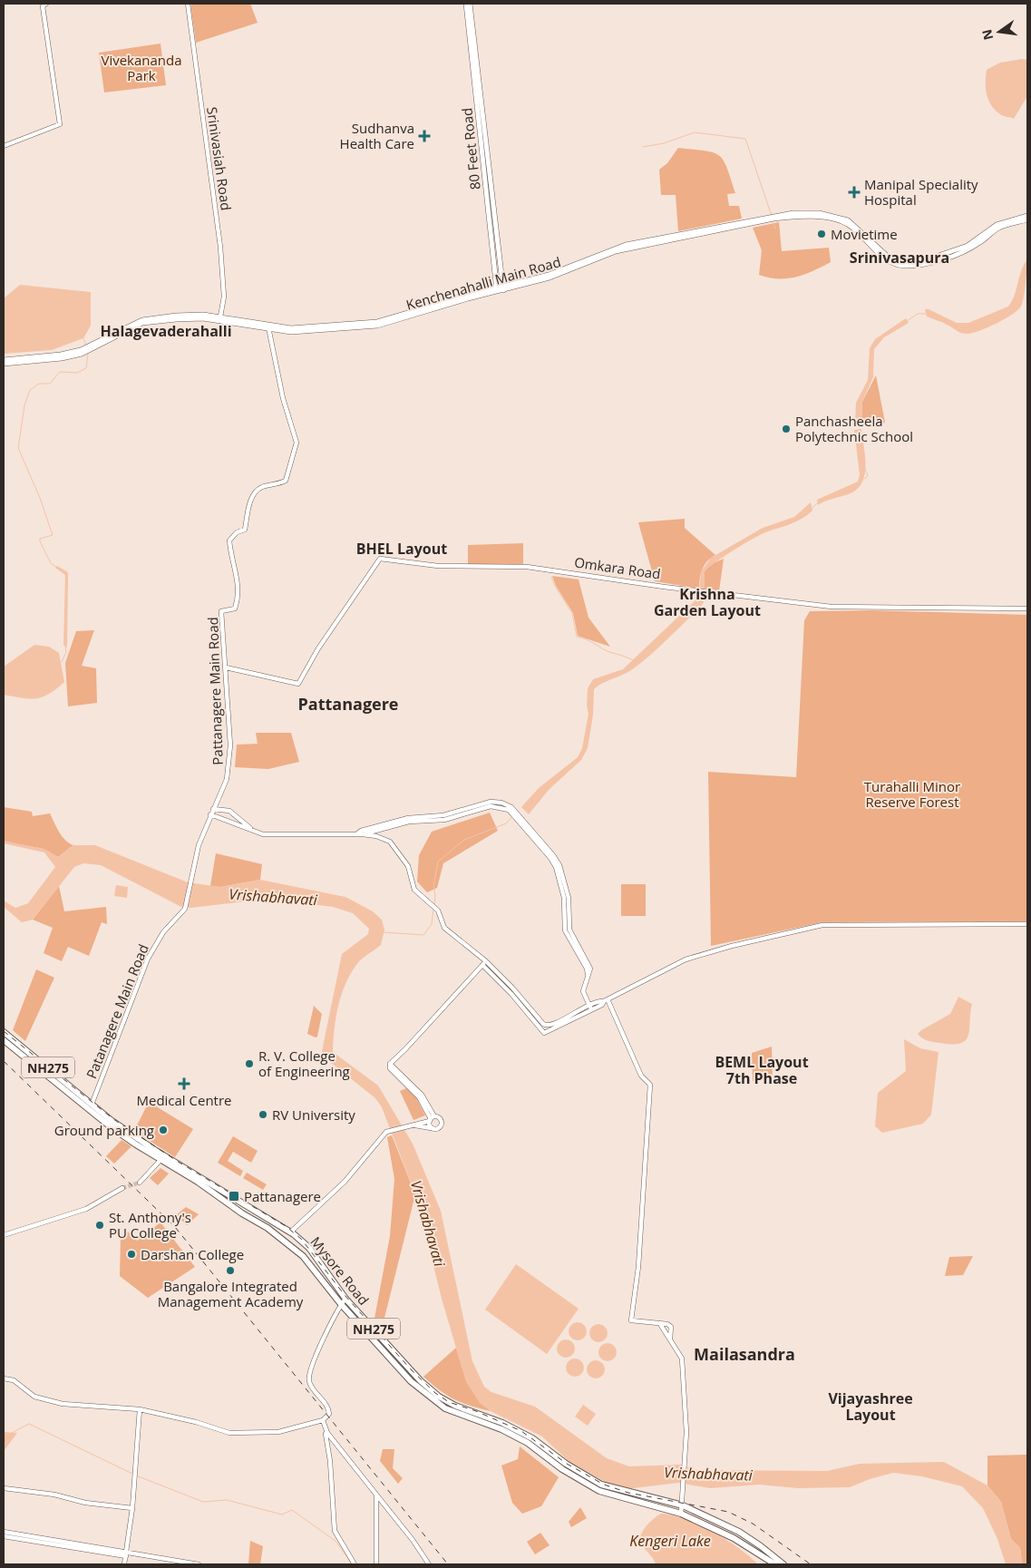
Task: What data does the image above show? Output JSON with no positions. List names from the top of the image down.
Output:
{
  "streets": {
    "highway": ["NH275", "Mysore Road"],
    "main road": ["80 Feet Road", "Kenchenahalli Main Road"],
    "street": [
      "Srinivasiah Road",
      "Omkara Road",
      "Pattanagere Main Road",
      "Patanagere Main Road"
    ]
  },
  "crossings": [
    ["80 Feet Road", "Kenchenahalli Main Road"],
    ["Srinivasiah Road", "Kenchenahalli Main Road"],
    ["Kenchenahalli Main Road", "Pattanagere Main Road"],
    ["Omkara Road", "Pattanagere Main Road"],
    ["Pattanagere Main Road", "Patanagere Main Road"],
    ["Patanagere Main Road", "Mysore Road"],
    ["NH275", "Mysore Road"]
  ],
  "districts": [
    "Srinivasapura",
    "Halagevaderahalli",
    "BHEL Layout",
    "Krishna Garden Layout",
    "Pattanagere",
    "BEML Layout 7th Phase",
    "Mailasandra",
    "Vijayashree Layout"
  ],
  "water": ["Vrishabhavati", "Kengeri Lake"],
  "parks": ["Vivekananda Park", "Turahalli Minor Reserve Forest"],
  "places": {
    "health": ["Sudhanva Health Care", "Manipal Speciality Hospital", "Medical Centre"],
    "other": [
      "Movietime",
      "Panchasheela Polytechnic School",
      "R. V. College of Engineering",
      "RV University",
      "Ground parking",
      "St. Anthony's PU College",
      "Darshan College",
      "Bangalore Integrated Management Academy"
    ],
    "transit": ["Pattanagere"]
  },
  "north": "left"
}
